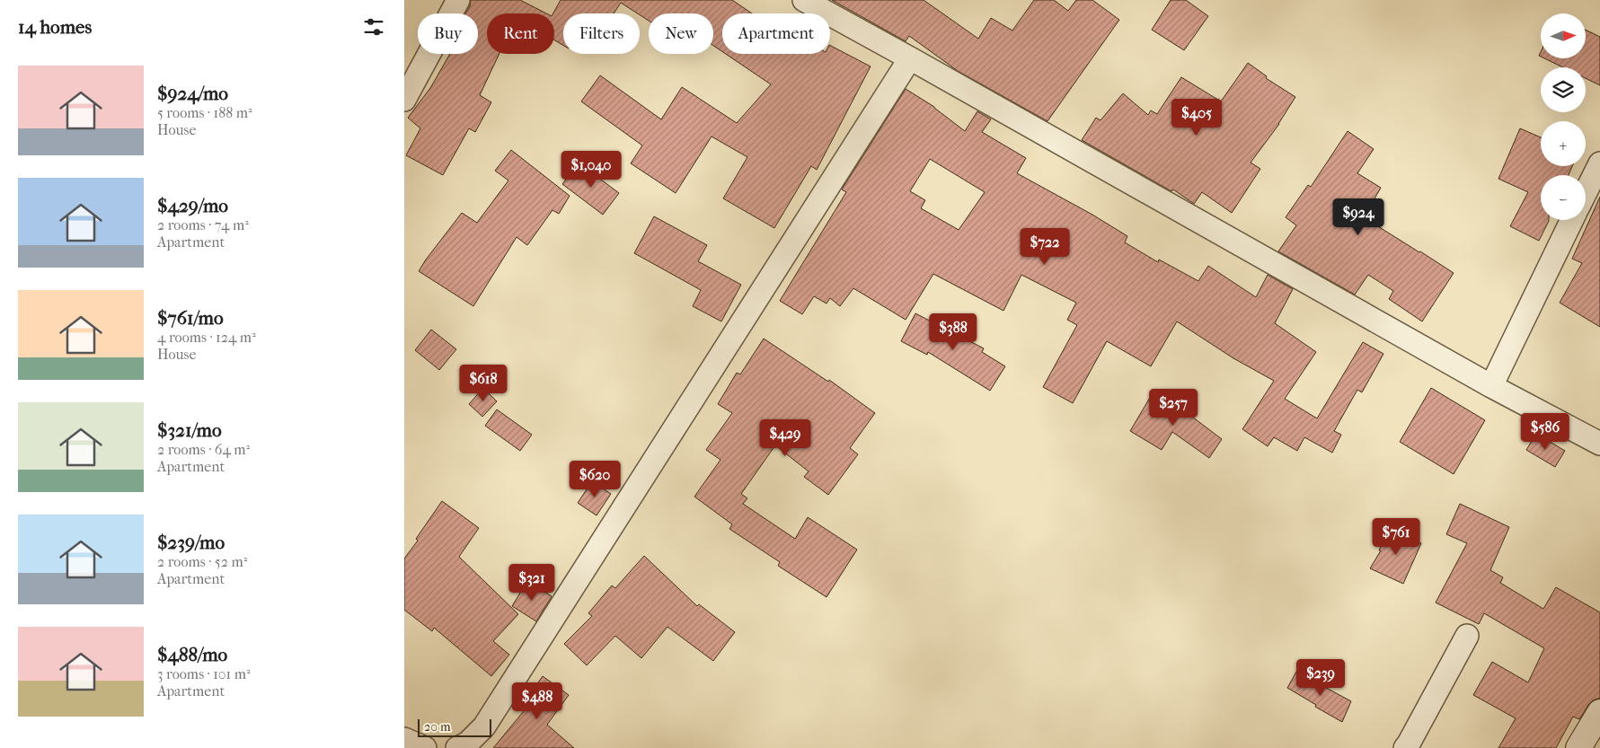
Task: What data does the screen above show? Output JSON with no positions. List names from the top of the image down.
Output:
{
  "scale_bar": "20 m",
  "north": "right",
  "page": {
    "heading": "14 homes",
    "map_buttons": ["+", "−"],
    "chip": [
      "Buy",
      "Rent",
      "Filters",
      "New",
      "Apartment"
    ],
    "list": [
      {
        "name": "$924/mo",
        "note": "5 rooms · 188 m² · House"
      },
      {
        "name": "$429/mo",
        "note": "2 rooms · 74 m² · Apartment"
      },
      {
        "name": "$761/mo",
        "note": "4 rooms · 124 m² · House"
      },
      {
        "name": "$321/mo",
        "note": "2 rooms · 64 m² · Apartment"
      },
      {
        "name": "$239/mo",
        "note": "2 rooms · 52 m² · Apartment"
      },
      {
        "name": "$488/mo",
        "note": "3 rooms · 101 m² · Apartment"
      }
    ],
    "price": [
      "$405",
      "$1,040",
      "$924",
      "$722",
      "$388",
      "$618",
      "$257",
      "$586",
      "$429",
      "$620",
      "$761",
      "$321",
      "$239",
      "$488"
    ],
    "scale": "20 m"
  }
}
